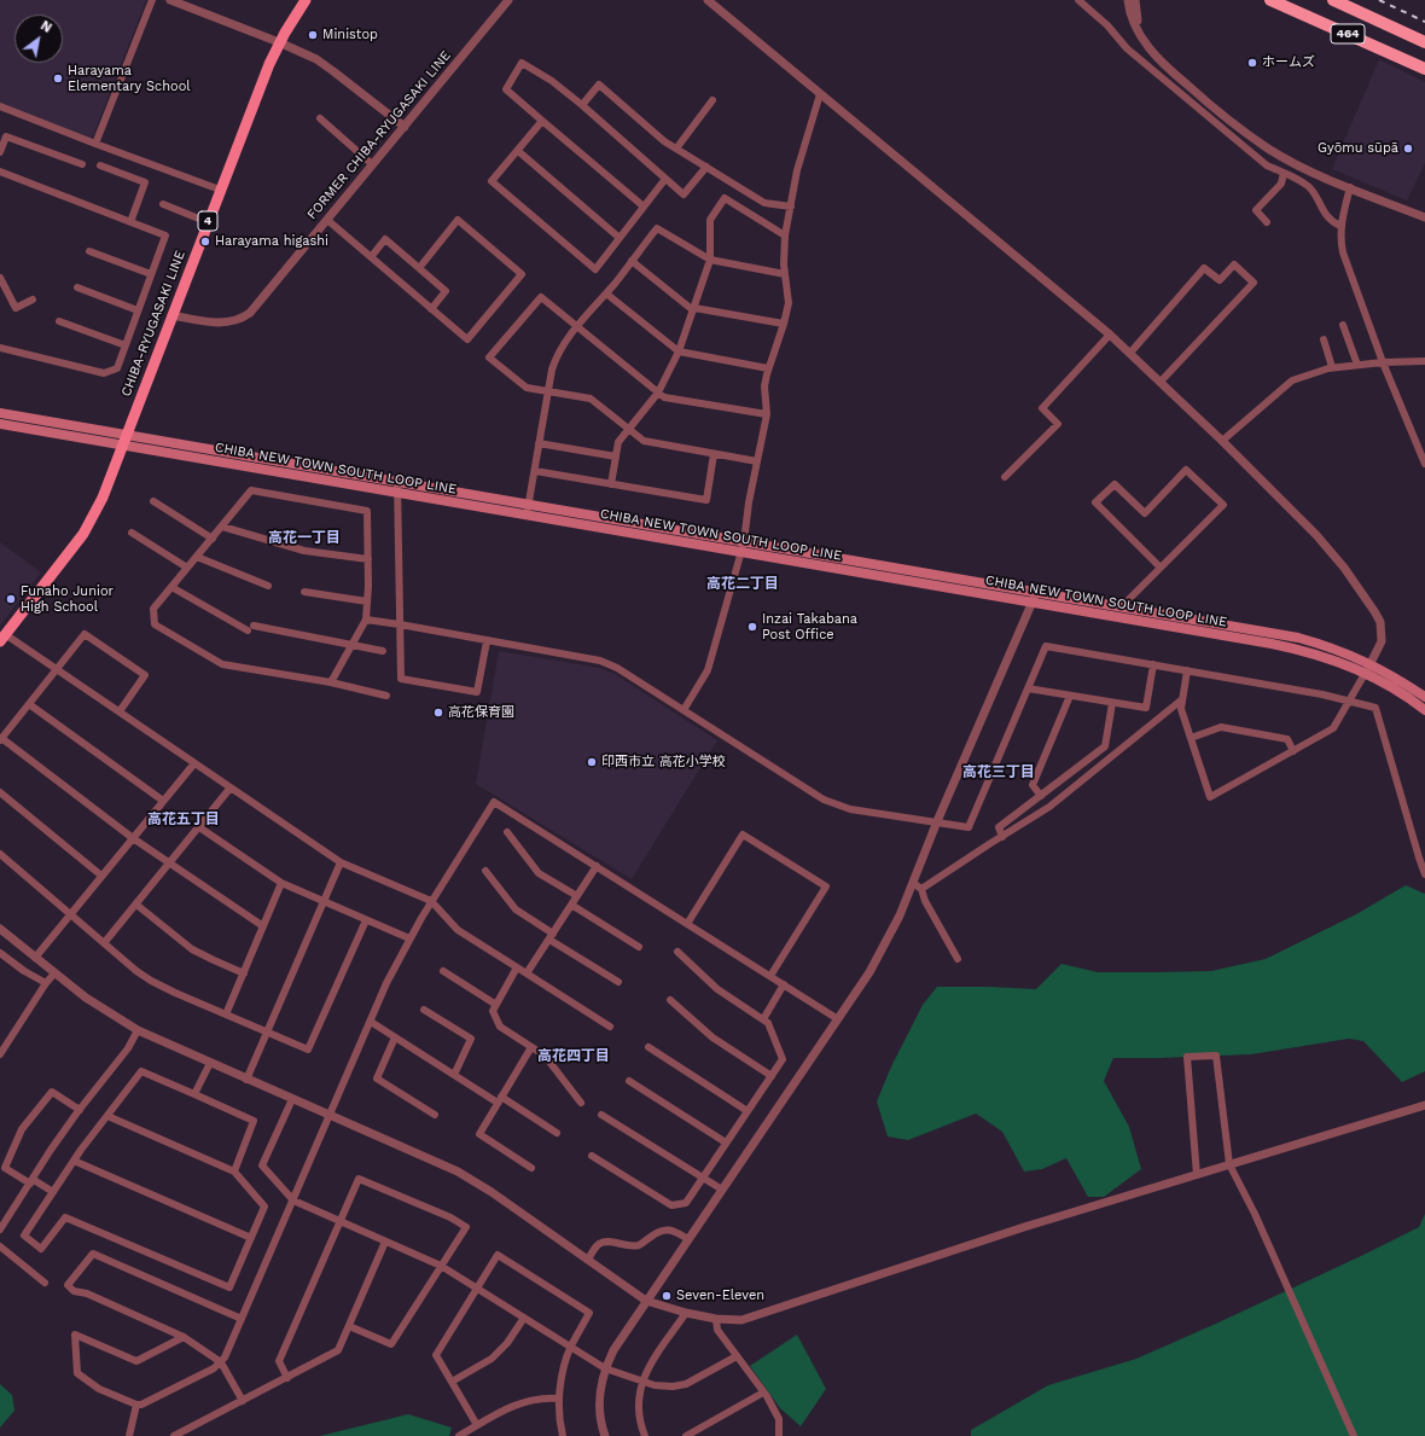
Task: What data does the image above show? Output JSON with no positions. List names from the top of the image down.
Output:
{
  "streets": {
    "highway": ["464"],
    "main road": ["4", "CHIBA-RYUGASAKI LINE", "CHIBA NEW TOWN SOUTH LOOP LINE"],
    "street": ["FORMER CHIBA-RYUGASAKI LINE"]
  },
  "crossings": [
    ["FORMER CHIBA-RYUGASAKI LINE", "CHIBA-RYUGASAKI LINE"],
    ["CHIBA-RYUGASAKI LINE", "CHIBA NEW TOWN SOUTH LOOP LINE"]
  ],
  "districts": [
    "高花一丁目",
    "高花二丁目",
    "高花三丁目",
    "高花五丁目",
    "高花四丁目"
  ],
  "places": [
    "Ministop",
    "ホームズ",
    "Harayama Elementary School",
    "Gyōmu sūpā",
    "Harayama higashi",
    "Funaho Junior High School",
    "Inzai Takabana Post Office",
    "高花保育園",
    "印西市立 高花小学校",
    "Seven-Eleven"
  ],
  "north": "top right"
}
